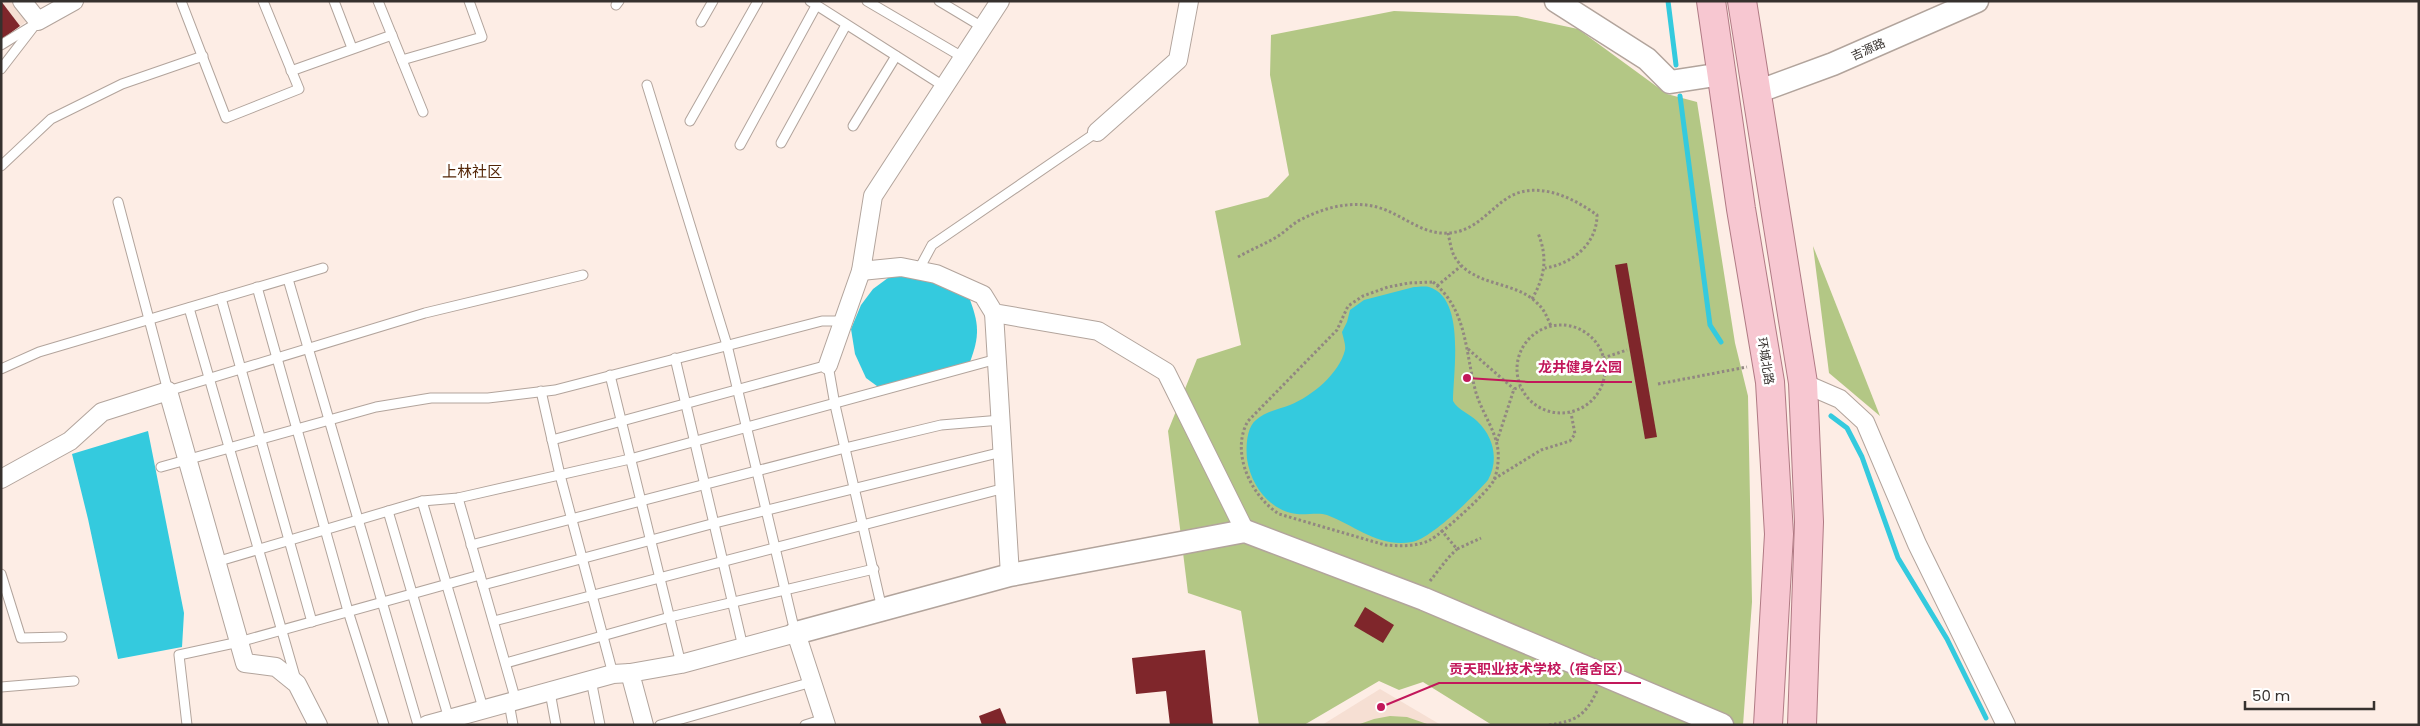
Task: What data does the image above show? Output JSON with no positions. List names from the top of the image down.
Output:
{
  "streets": {
    "main road": ["环城北路"],
    "street": ["吉源路"]
  },
  "districts": ["上林社区"],
  "places": ["龙井健身公园", "贡天职业技术学校（宿舍区）"],
  "scale_bar": "50 m"
}
